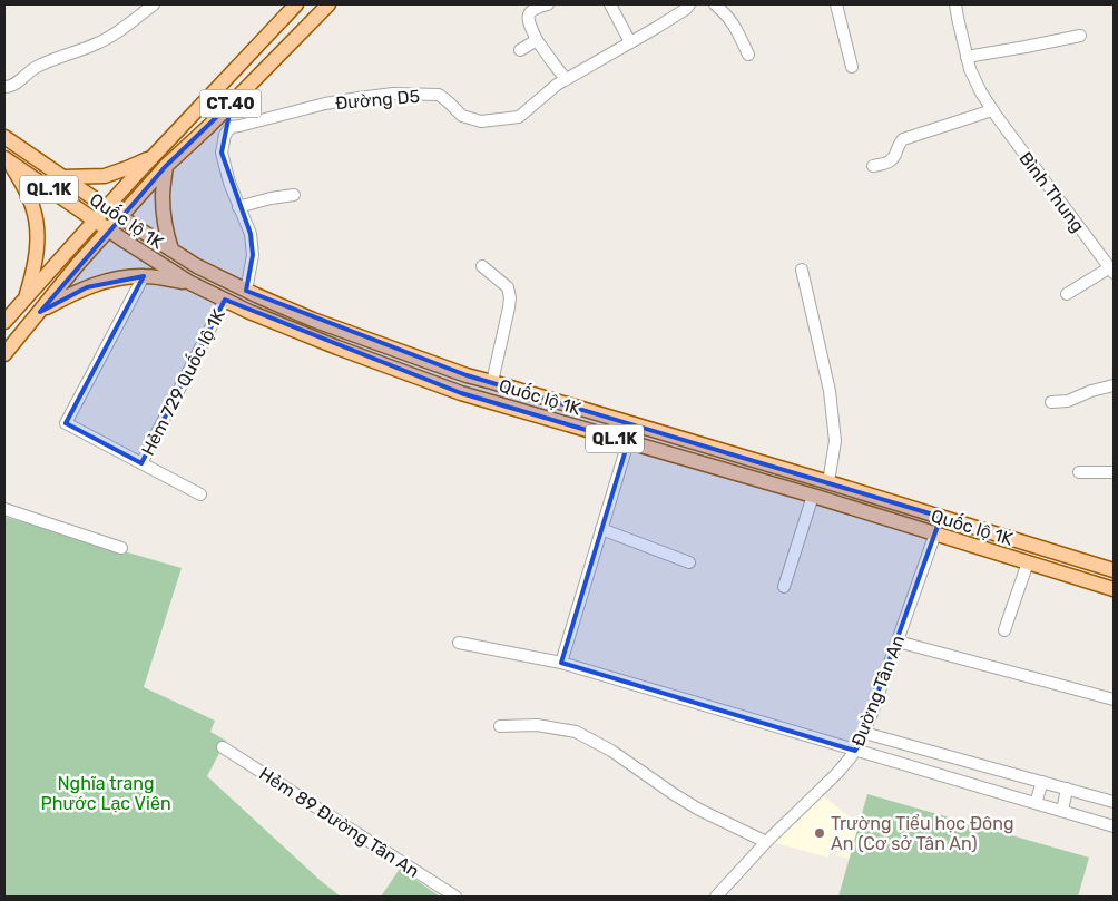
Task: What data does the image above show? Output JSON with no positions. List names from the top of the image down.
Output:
{
  "streets": {
    "main road": ["CT.40", "QL.1K", "Quốc lộ 1K"],
    "street": [
      "Đường D5",
      "Bình Thung",
      "Hẻm 729 Quốc lộ 1K",
      "Đường Tân An",
      "Hẻm 89 Đường Tân An"
    ]
  },
  "crossings": [
    ["CT.40", "Quốc lộ 1K"],
    ["Quốc lộ 1K", "Hẻm 729 Quốc lộ 1K"],
    ["Quốc lộ 1K", "Đường Tân An"]
  ],
  "parks": ["Nghĩa trang Phước Lạc Viên"],
  "places": ["Trường Tiểu học Đông An (Cơ sở Tân An)"]
}
